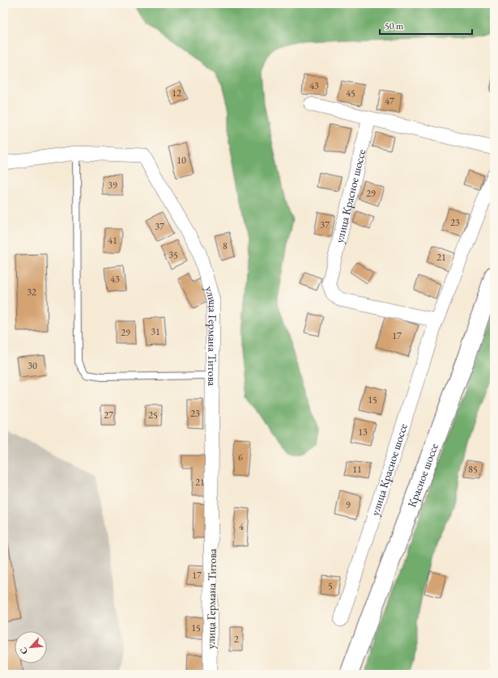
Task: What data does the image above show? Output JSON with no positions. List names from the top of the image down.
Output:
{
  "streets": {
    "main road": ["Красное шоссе"],
    "street": ["улица Красное шоссе", "улица Германа Титова"]
  },
  "house_numbers": [
    "43",
    "12",
    "45",
    "47",
    "10",
    "39",
    "29",
    "23",
    "37",
    "37",
    "41",
    "8",
    "35",
    "21",
    "43",
    "32",
    "31",
    "29",
    "17",
    "30",
    "15",
    "23",
    "27",
    "25",
    "13",
    "6",
    "11",
    "85",
    "21",
    "9",
    "4",
    "17",
    "5",
    "15",
    "2"
  ],
  "scale_bar": "50 m",
  "north": "bottom left"
}
